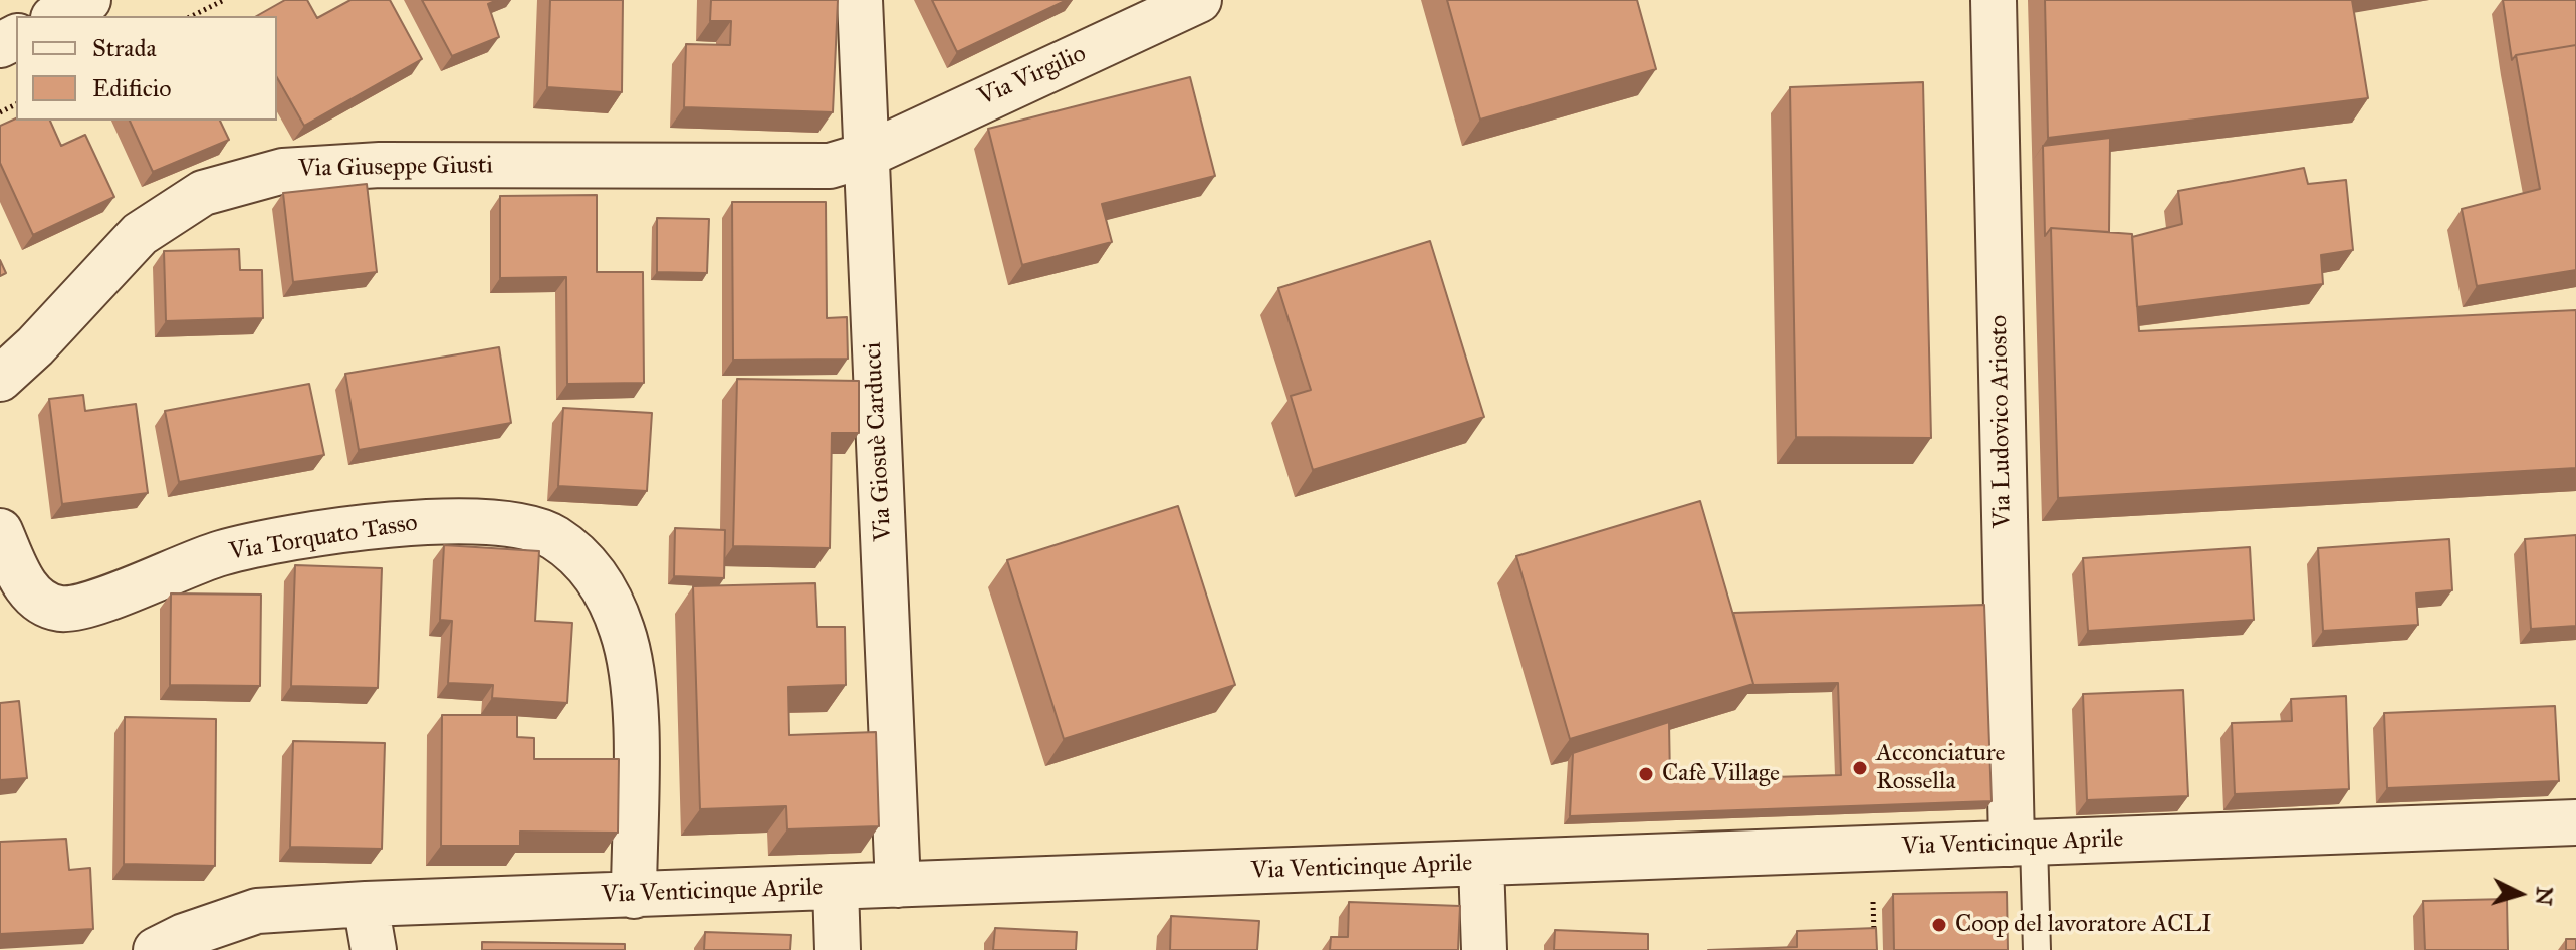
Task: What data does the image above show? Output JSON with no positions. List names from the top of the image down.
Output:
{
  "streets": {
    "street": [
      "Via Virgilio",
      "Via Giuseppe Giusti",
      "Via Ludovico Ariosto",
      "Via Giosuè Carducci",
      "Via Torquato Tasso",
      "Via Venticinque Aprile"
    ]
  },
  "crossings": [
    ["Via Virgilio", "Via Giuseppe Giusti"],
    ["Via Virgilio", "Via Giosuè Carducci"],
    ["Via Giuseppe Giusti", "Via Giosuè Carducci"],
    ["Via Ludovico Ariosto", "Via Venticinque Aprile"],
    ["Via Giosuè Carducci", "Via Venticinque Aprile"],
    ["Via Torquato Tasso", "Via Venticinque Aprile"]
  ],
  "places": ["Acconciature Rossella", "Cafè Village", "Coop del lavoratore ACLI"],
  "legend": ["Strada", "Edificio"],
  "north": "right"
}
